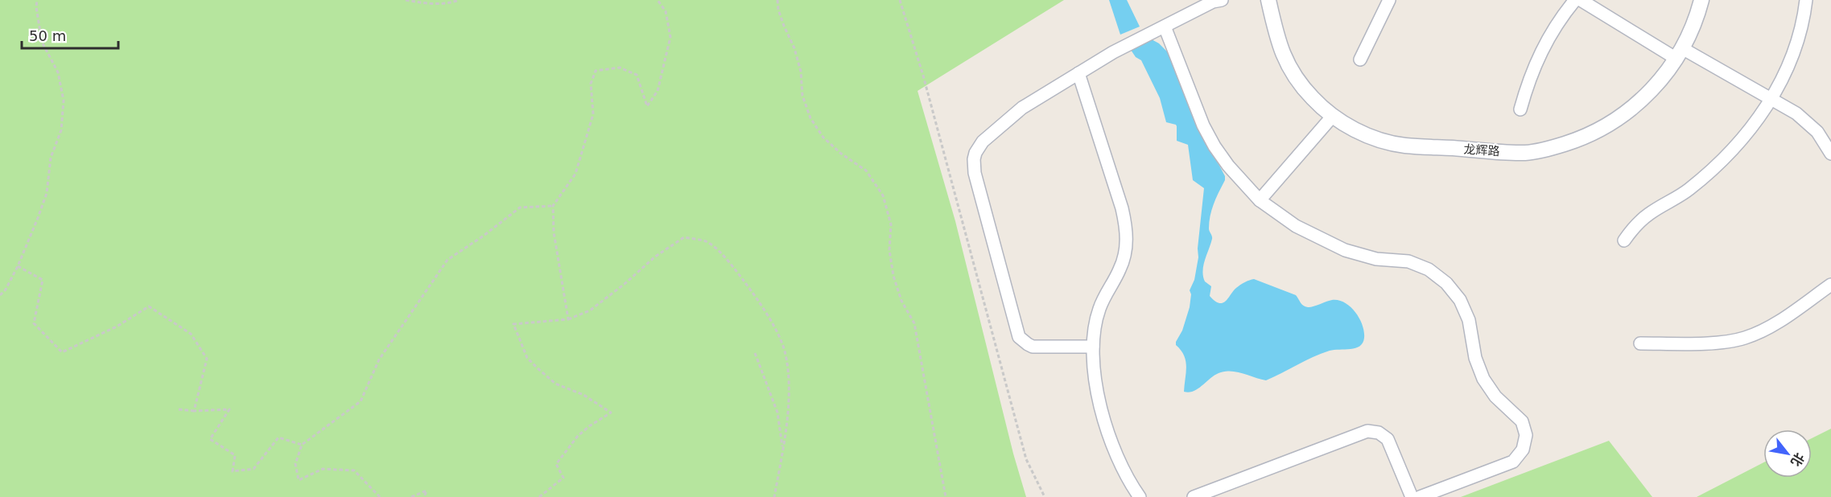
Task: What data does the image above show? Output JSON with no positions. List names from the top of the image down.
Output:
{
  "streets": {
    "street": ["龙辉路"]
  },
  "scale_bar": "50 m",
  "north": "bottom right"
}
